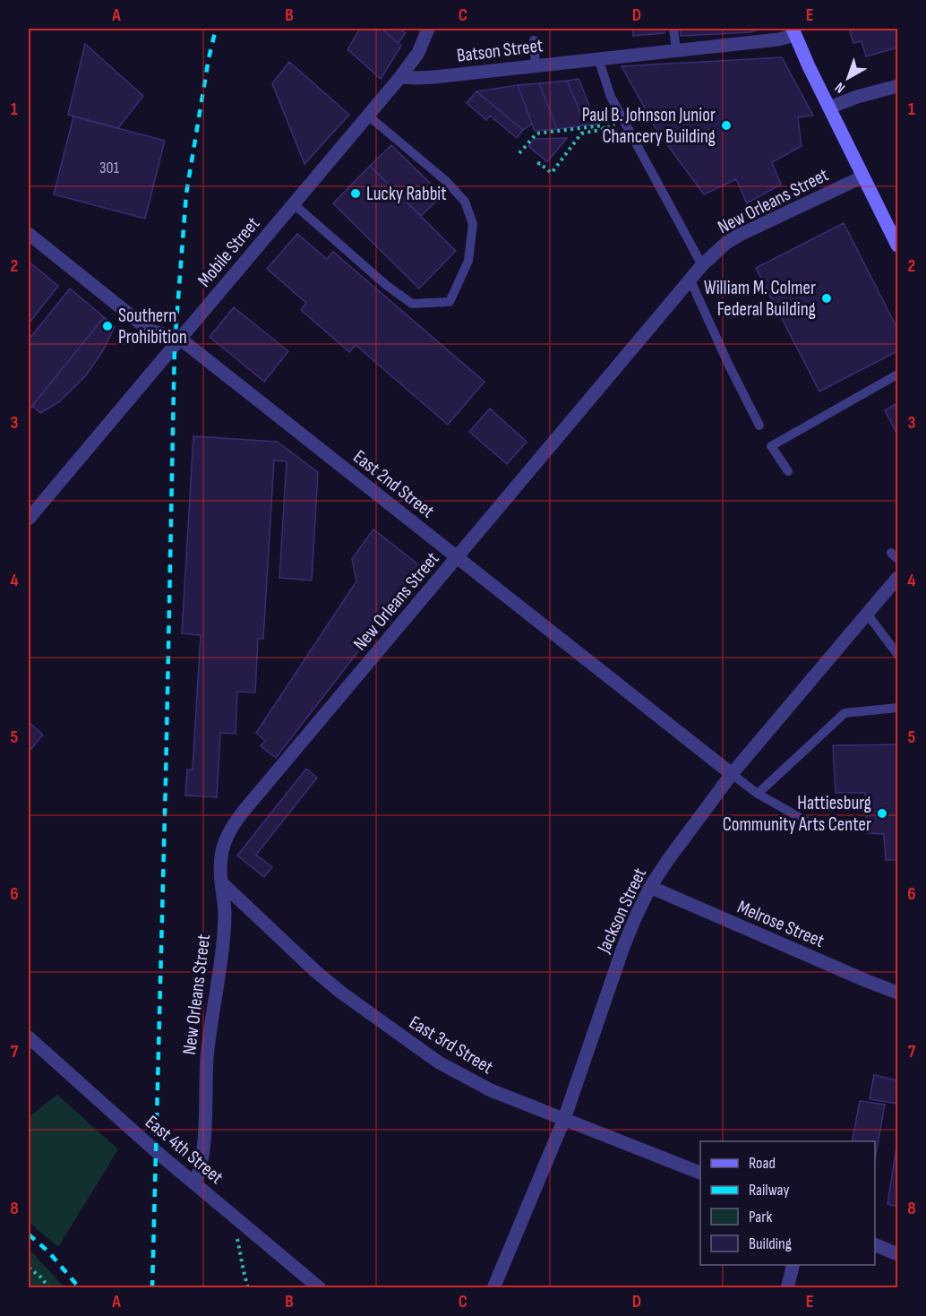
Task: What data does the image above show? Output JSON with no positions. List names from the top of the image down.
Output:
{
  "streets": {
    "street": [
      "Batson Street",
      "New Orleans Street",
      "Mobile Street",
      "East 2nd Street",
      "Jackson Street",
      "Melrose Street",
      "East 3rd Street",
      "East 4th Street"
    ]
  },
  "crossings": [
    ["Batson Street", "Mobile Street"],
    ["New Orleans Street", "East 2nd Street"],
    ["New Orleans Street", "East 3rd Street"],
    ["New Orleans Street", "East 4th Street"],
    ["Mobile Street", "East 2nd Street"],
    ["East 2nd Street", "Jackson Street"],
    ["Jackson Street", "Melrose Street"],
    ["Jackson Street", "East 3rd Street"]
  ],
  "places": [
    "Paul B. Johnson Junior Chancery Building",
    "Lucky Rabbit",
    "William M. Colmer Federal Building",
    "Southern Prohibition",
    "Hattiesburg Community Arts Center"
  ],
  "house_numbers": ["301"],
  "legend": [
    "Road",
    "Railway",
    "Park",
    "Building"
  ],
  "north": "bottom left",
  "grid": {
    "columns": [
      "A",
      "B",
      "C",
      "D",
      "E"
    ],
    "rows": [
      "1",
      "2",
      "3",
      "4",
      "5",
      "6",
      "7",
      "8"
    ]
  }
}
